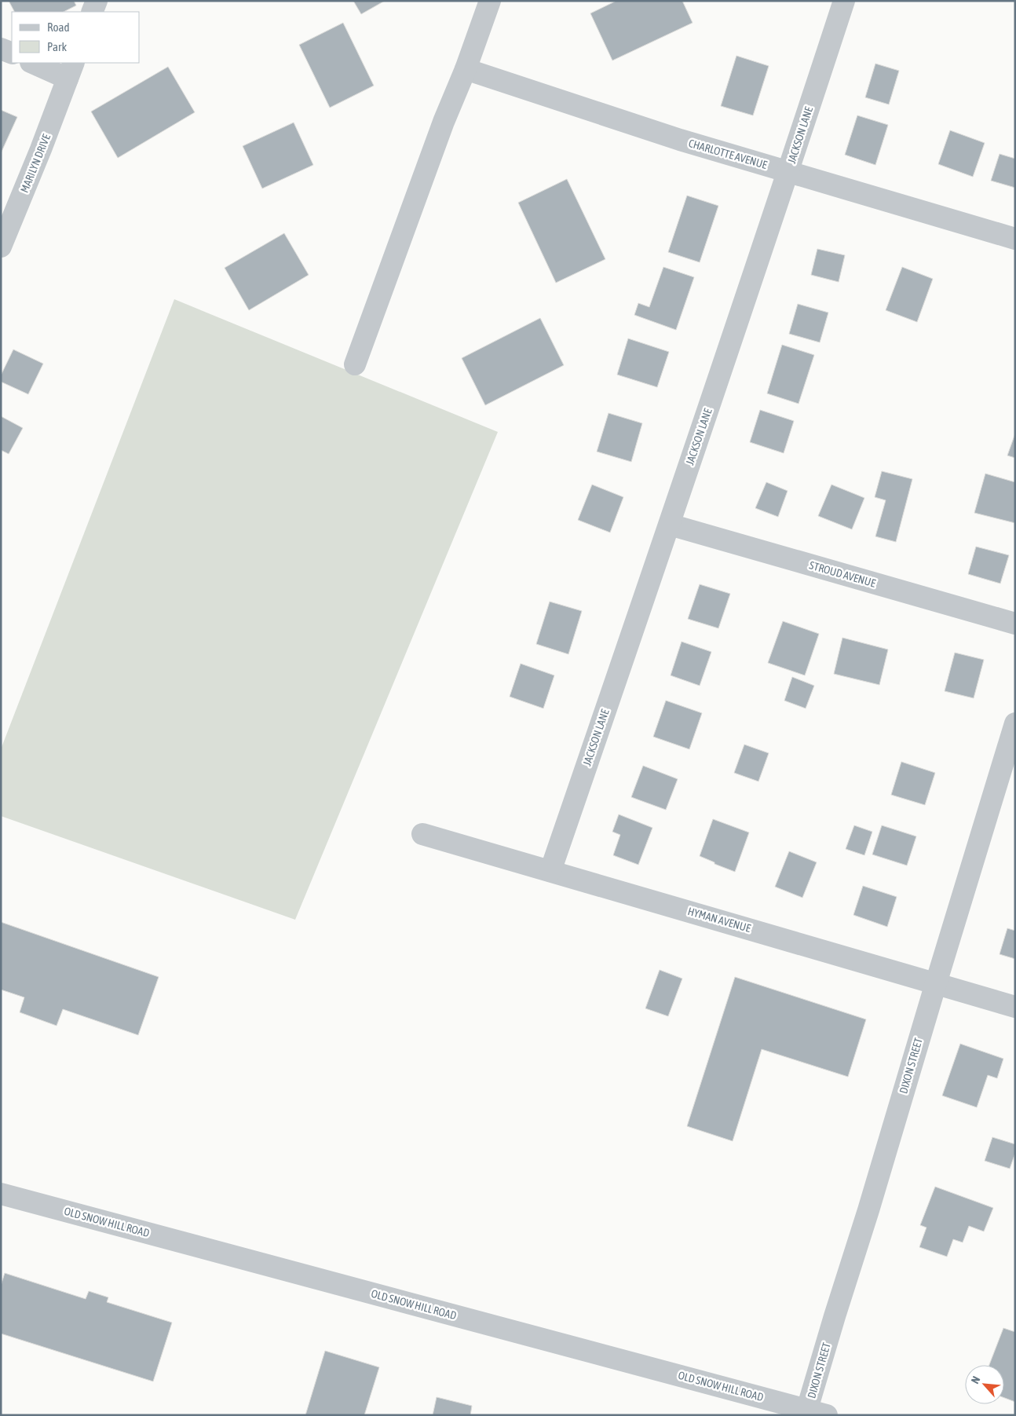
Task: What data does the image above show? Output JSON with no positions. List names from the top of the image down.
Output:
{
  "streets": {
    "street": [
      "JACKSON LANE",
      "CHARLOTTE AVENUE",
      "MARILYN DRIVE",
      "STROUD AVENUE",
      "HYMAN AVENUE",
      "DIXON STREET",
      "OLD SNOW HILL ROAD"
    ]
  },
  "crossings": [
    ["JACKSON LANE", "CHARLOTTE AVENUE"],
    ["JACKSON LANE", "STROUD AVENUE"],
    ["JACKSON LANE", "HYMAN AVENUE"],
    ["HYMAN AVENUE", "DIXON STREET"],
    ["DIXON STREET", "OLD SNOW HILL ROAD"]
  ],
  "legend": ["Road", "Park"],
  "north": "top left"
}
